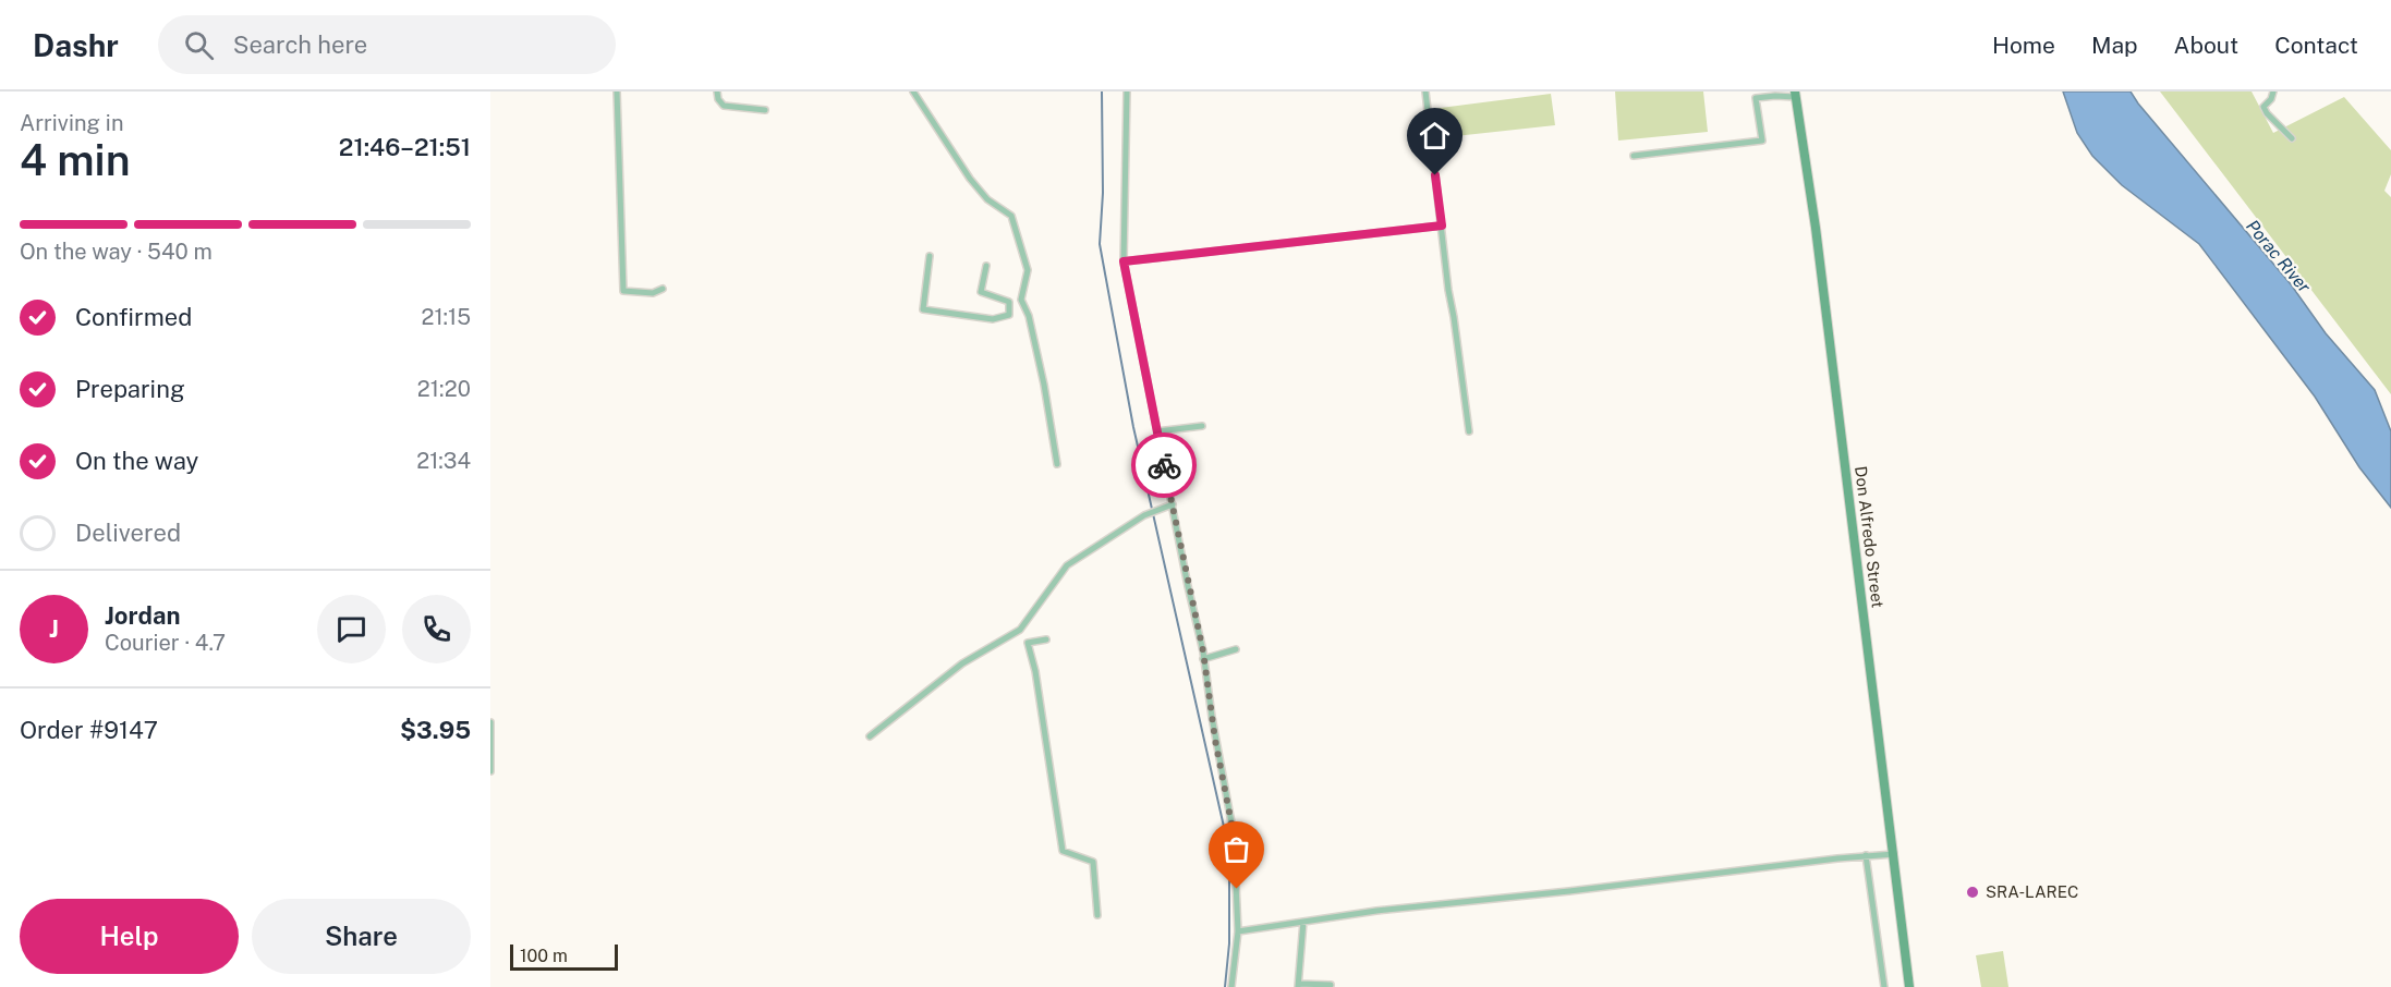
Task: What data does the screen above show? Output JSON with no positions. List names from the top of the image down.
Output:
{
  "streets": {
    "street": ["Don Alfredo Street"]
  },
  "water": ["Porac River"],
  "places": ["SRA-LAREC"],
  "scale_bar": "100 m",
  "page": {
    "header": "Dashr",
    "search": "Search here",
    "nav": [
      "Home",
      "Map",
      "About",
      "Contact"
    ],
    "heading": ["4 min", "Arriving in", "21:46–21:51"],
    "panel": [
      "Jordan",
      "Courier · 4.7",
      "Order #9147",
      "$3.95"
    ],
    "bar": "On the way · 540 m",
    "list": [
      ["Confirmed", "21:15"],
      ["Preparing", "21:20"],
      ["On the way", "21:34"],
      "Delivered"
    ],
    "round": "J",
    "buttons": ["Help", "Share"],
    "scale": "100 m"
  }
}
